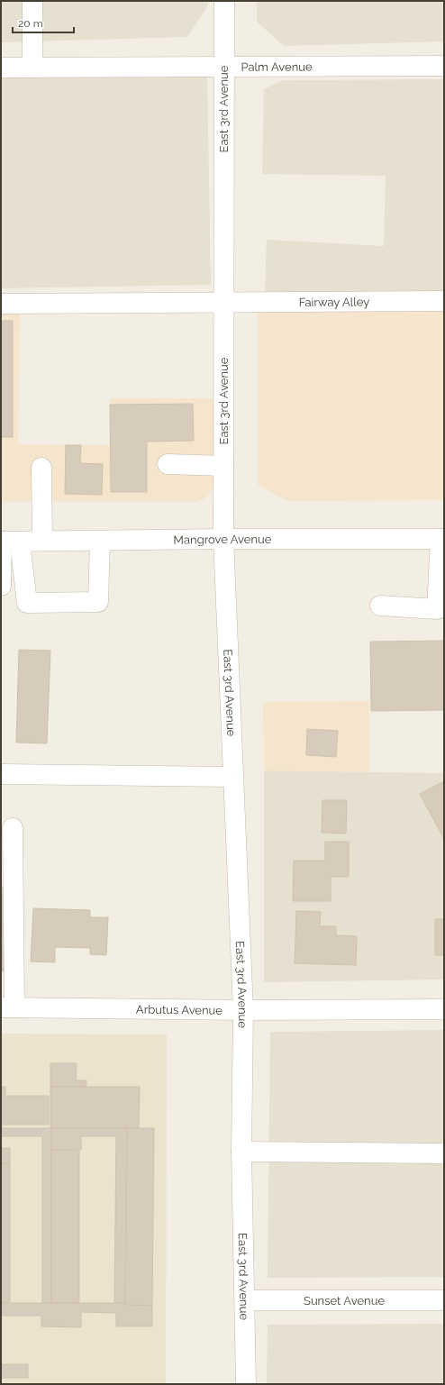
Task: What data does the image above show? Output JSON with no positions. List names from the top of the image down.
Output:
{
  "streets": {
    "street": [
      "Palm Avenue",
      "East 3rd Avenue",
      "Fairway Alley",
      "Mangrove Avenue",
      "Arbutus Avenue",
      "Sunset Avenue"
    ]
  },
  "crossings": [
    ["Palm Avenue", "East 3rd Avenue"],
    ["East 3rd Avenue", "Fairway Alley"],
    ["East 3rd Avenue", "Mangrove Avenue"],
    ["East 3rd Avenue", "Arbutus Avenue"],
    ["East 3rd Avenue", "Sunset Avenue"]
  ],
  "scale_bar": "20 m"
}
